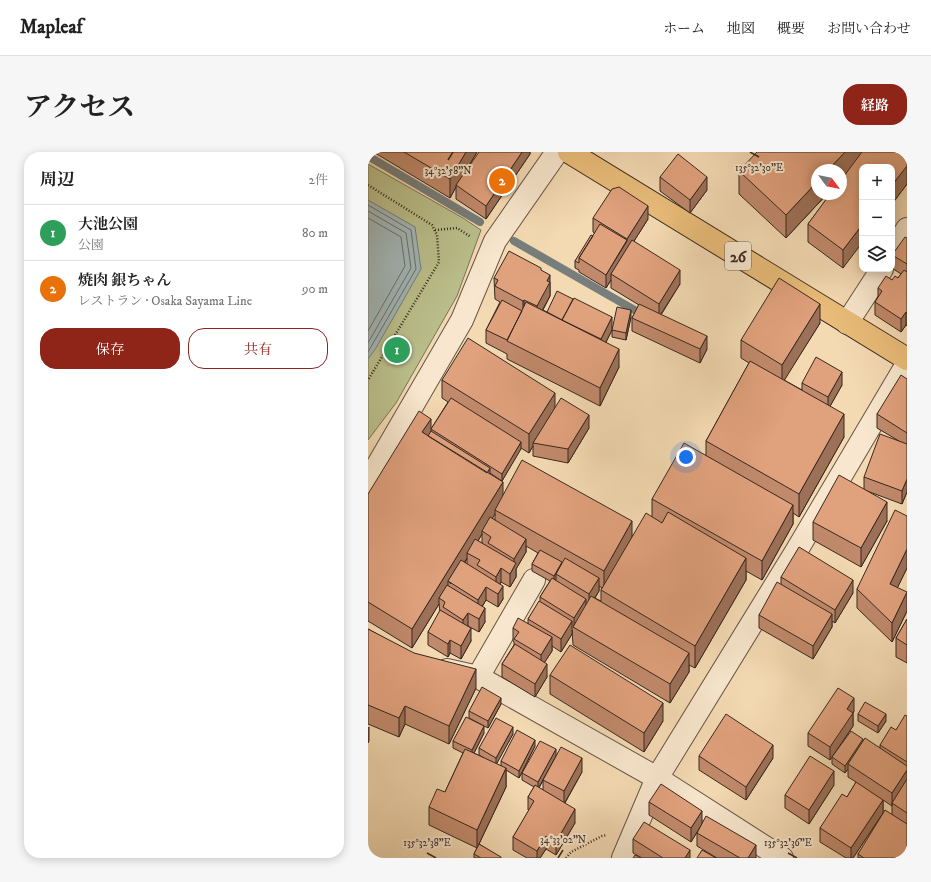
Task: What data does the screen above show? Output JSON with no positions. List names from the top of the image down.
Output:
{
  "streets": {
    "main road": ["26"]
  },
  "north": "bottom right",
  "page": {
    "header": "Mapleaf",
    "nav": [
      "ホーム",
      "地図",
      "概要",
      "お問い合わせ"
    ],
    "title": "アクセス",
    "buttons": [
      "経路",
      ["保存", "共有"]
    ],
    "heading": ["周辺", "2件"],
    "map_buttons": ["+", "−"],
    "pins": ["2", "1"],
    "list": [
      {
        "mark": "1",
        "name": "大池公園",
        "note": "公園",
        "value": "80 m"
      },
      {
        "mark": "2",
        "name": "焼肉 銀ちゃん",
        "note": "レストラン · Osaka Sayama Line",
        "value": "90 m"
      }
    ]
  },
  "coordinates": [
    "135°32'30\"E",
    "34°32'58\"N",
    "34°33'02\"N",
    "135°32'38\"E",
    "135°32'36\"E"
  ]
}
